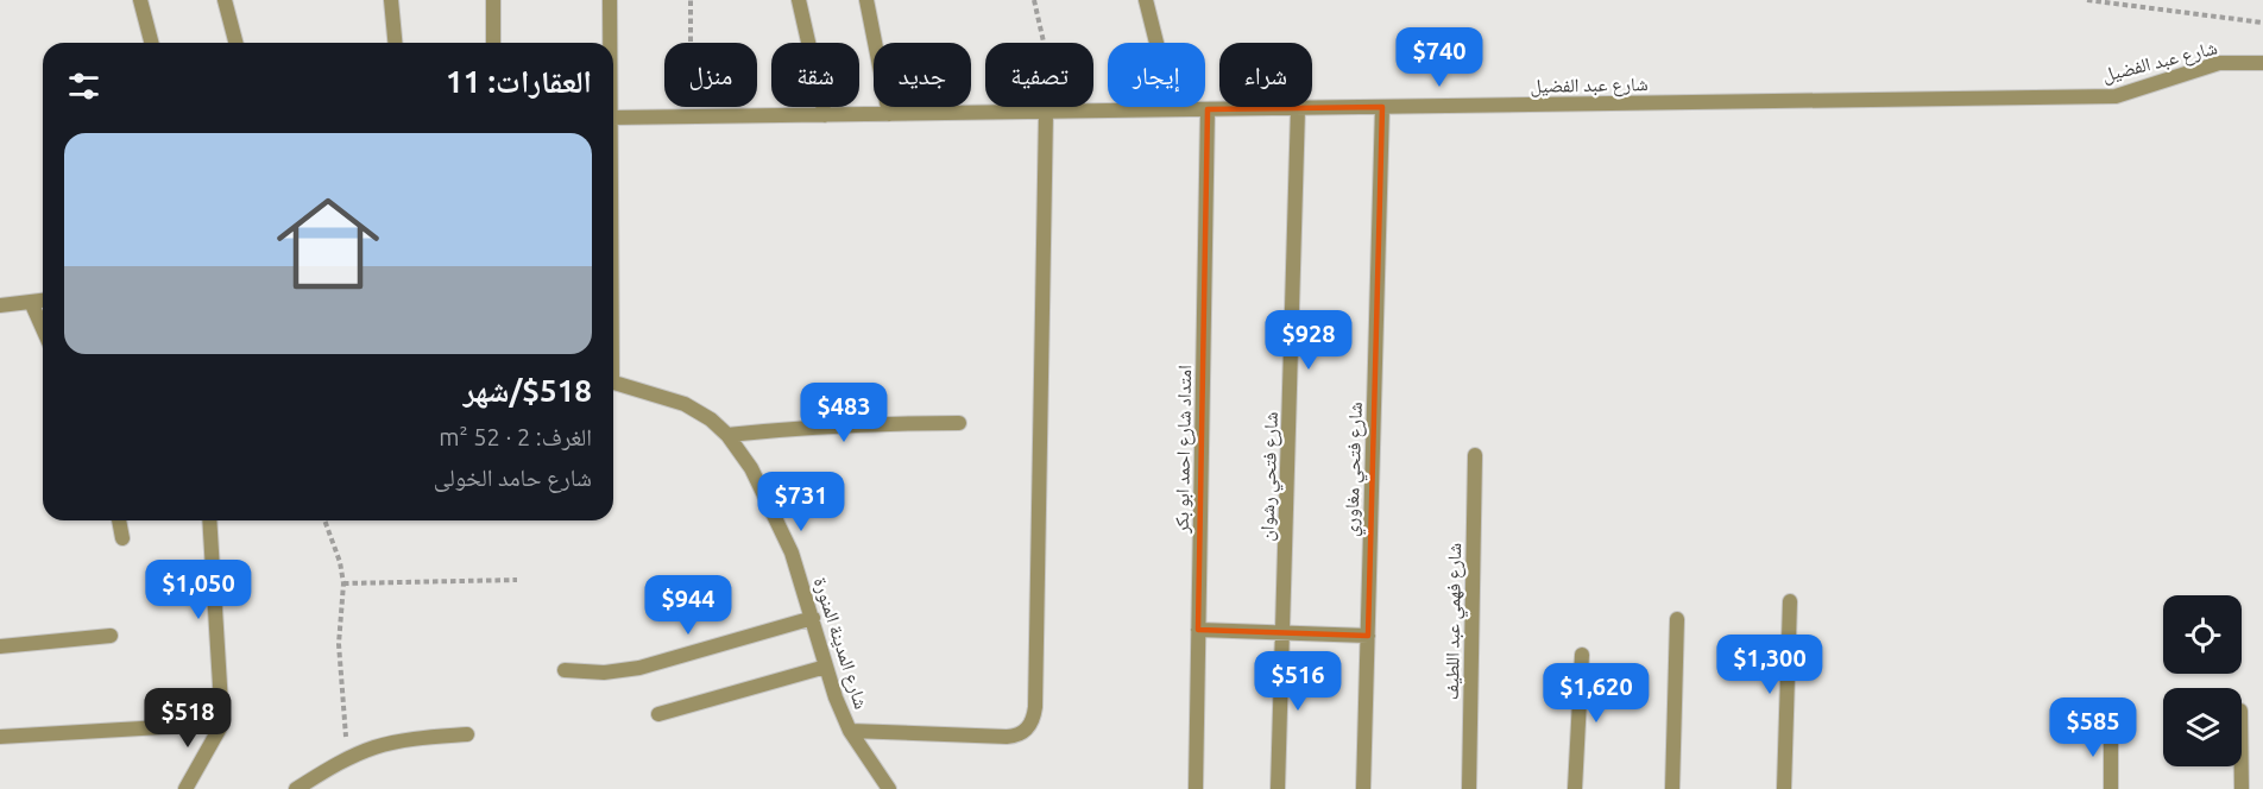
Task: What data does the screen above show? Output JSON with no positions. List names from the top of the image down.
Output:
{
  "streets": {
    "street": [
      "شارع عبد الفضيل",
      "امتداد شارع احمد ابو بكر",
      "شارع فتحي مغاوري",
      "شارع فتحي رشوان",
      "شارع فهمي عبد اللطيف",
      "شارع المدينة المنورة"
    ]
  },
  "crossings": [
    ["شارع عبد الفضيل", "امتداد شارع احمد ابو بكر"],
    ["شارع عبد الفضيل", "شارع فتحي مغاوري"],
    ["شارع عبد الفضيل", "شارع فتحي رشوان"]
  ],
  "page": {
    "price": [
      "$740",
      "$928",
      "$483",
      "$731",
      "$1,050",
      "$944",
      "$1,300",
      "$516",
      "$1,620",
      "$518",
      "$585"
    ],
    "chip": [
      "شراء",
      "إيجار",
      "تصفية",
      "جديد",
      "شقة",
      "منزل"
    ],
    "heading": "العقارات: 11",
    "list": [
      {
        "name": "$518/شهر",
        "note": "الغرف: 2 · 52 m² · شارع حامد الخولى"
      }
    ]
  }
}
